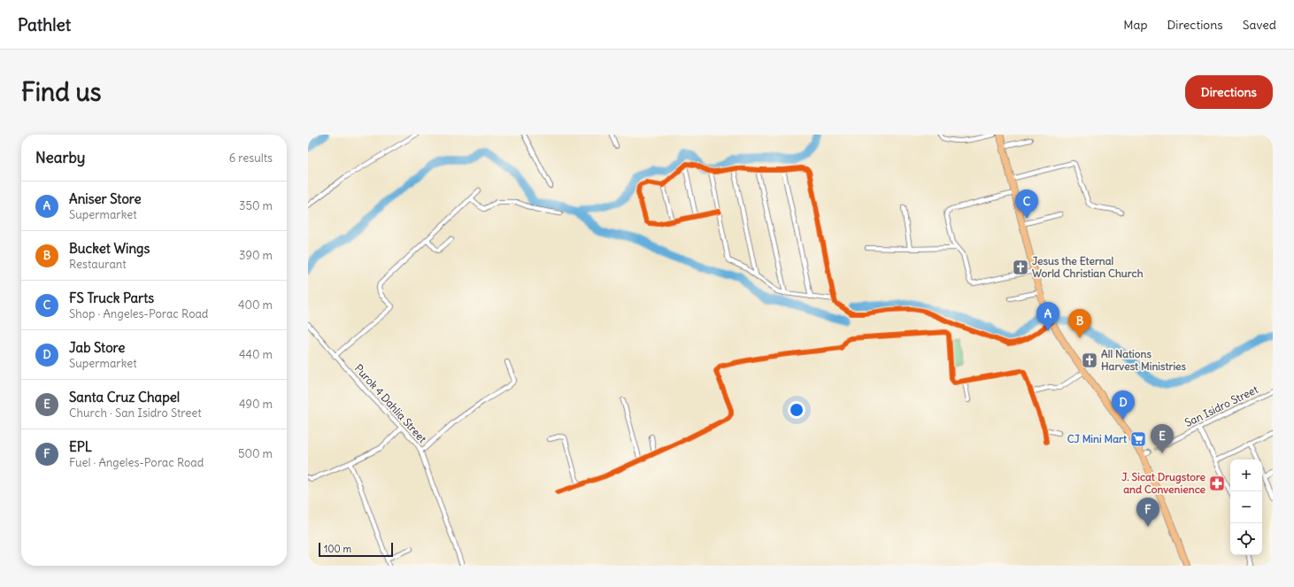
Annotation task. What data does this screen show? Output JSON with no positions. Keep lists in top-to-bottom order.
{
  "streets": {
    "street": ["Purok 4 Dahlia Street", "San Isidro Street"]
  },
  "places": {
    "church": ["Jesus the Eternal World Christian Church", "All Nations Harvest Ministries"],
    "supermarket": ["CJ Mini Mart"],
    "pharmacy": ["J. Sicat Drugstore and Convenience"]
  },
  "scale_bar": "100 m",
  "page": {
    "header": "Pathlet",
    "nav": ["Map", "Directions", "Saved"],
    "buttons": "Directions",
    "title": "Find us",
    "heading": ["Nearby", "6 results"],
    "list": [
      {
        "mark": "A",
        "name": "Aniser Store",
        "note": "Supermarket",
        "value": "350 m"
      },
      {
        "mark": "B",
        "name": "Bucket Wings",
        "note": "Restaurant",
        "value": "390 m"
      },
      {
        "mark": "C",
        "name": "FS Truck Parts",
        "note": "Shop · Angeles-Porac Road",
        "value": "400 m"
      },
      {
        "mark": "D",
        "name": "Jab Store",
        "note": "Supermarket",
        "value": "440 m"
      },
      {
        "mark": "E",
        "name": "Santa Cruz Chapel",
        "note": "Church · San Isidro Street",
        "value": "490 m"
      },
      {
        "mark": "F",
        "name": "EPL",
        "note": "Fuel · Angeles-Porac Road",
        "value": "500 m"
      }
    ],
    "pins": [
      "C",
      "A",
      "B",
      "D",
      "E",
      "F"
    ],
    "map_buttons": ["+", "−"],
    "scale": "100 m"
  }
}
